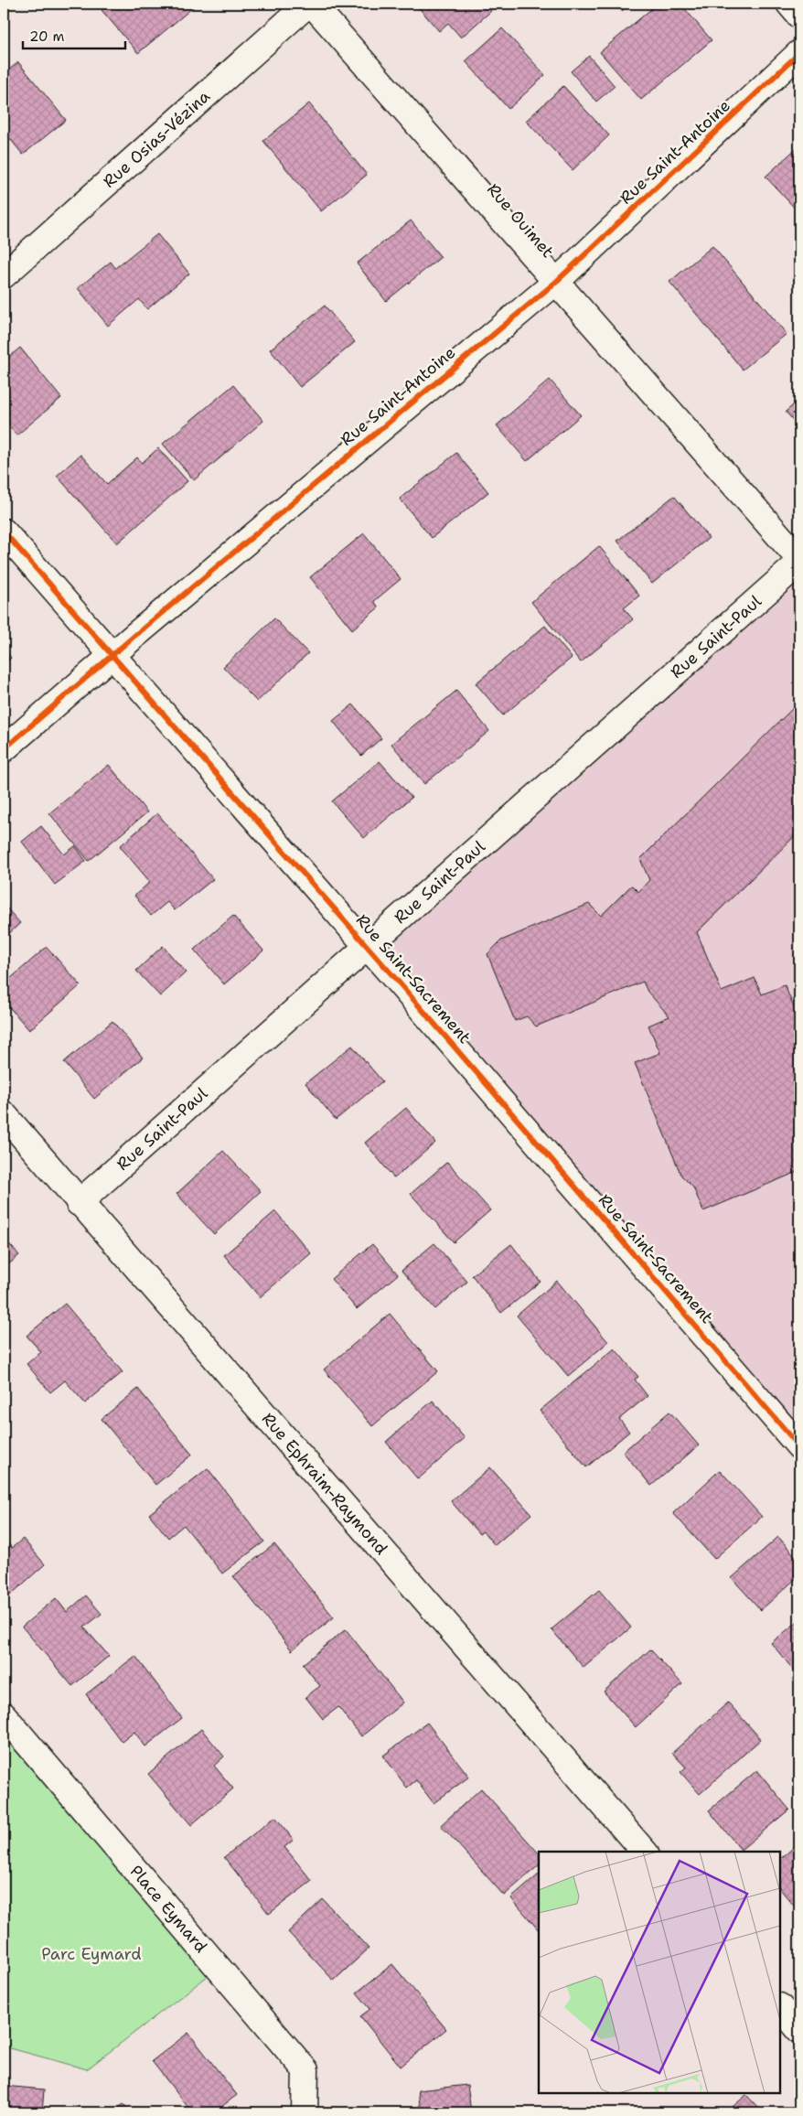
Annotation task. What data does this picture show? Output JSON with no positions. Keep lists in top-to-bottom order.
{
  "streets": {
    "street": [
      "Rue Osias-Vézina",
      "Rue Saint-Antoine",
      "Rue Ouimet",
      "Rue Saint-Paul",
      "Rue Saint-Sacrement",
      "Rue Ephraim-Raymond",
      "Place Eymard"
    ]
  },
  "crossings": [
    ["Rue Osias-Vézina", "Rue Ouimet"],
    ["Rue Saint-Antoine", "Rue Ouimet"],
    ["Rue Saint-Antoine", "Rue Saint-Sacrement"],
    ["Rue Saint-Paul", "Rue Saint-Sacrement"],
    ["Rue Saint-Paul", "Rue Ephraim-Raymond"]
  ],
  "parks": ["Parc Eymard"],
  "scale_bar": "20 m"
}
